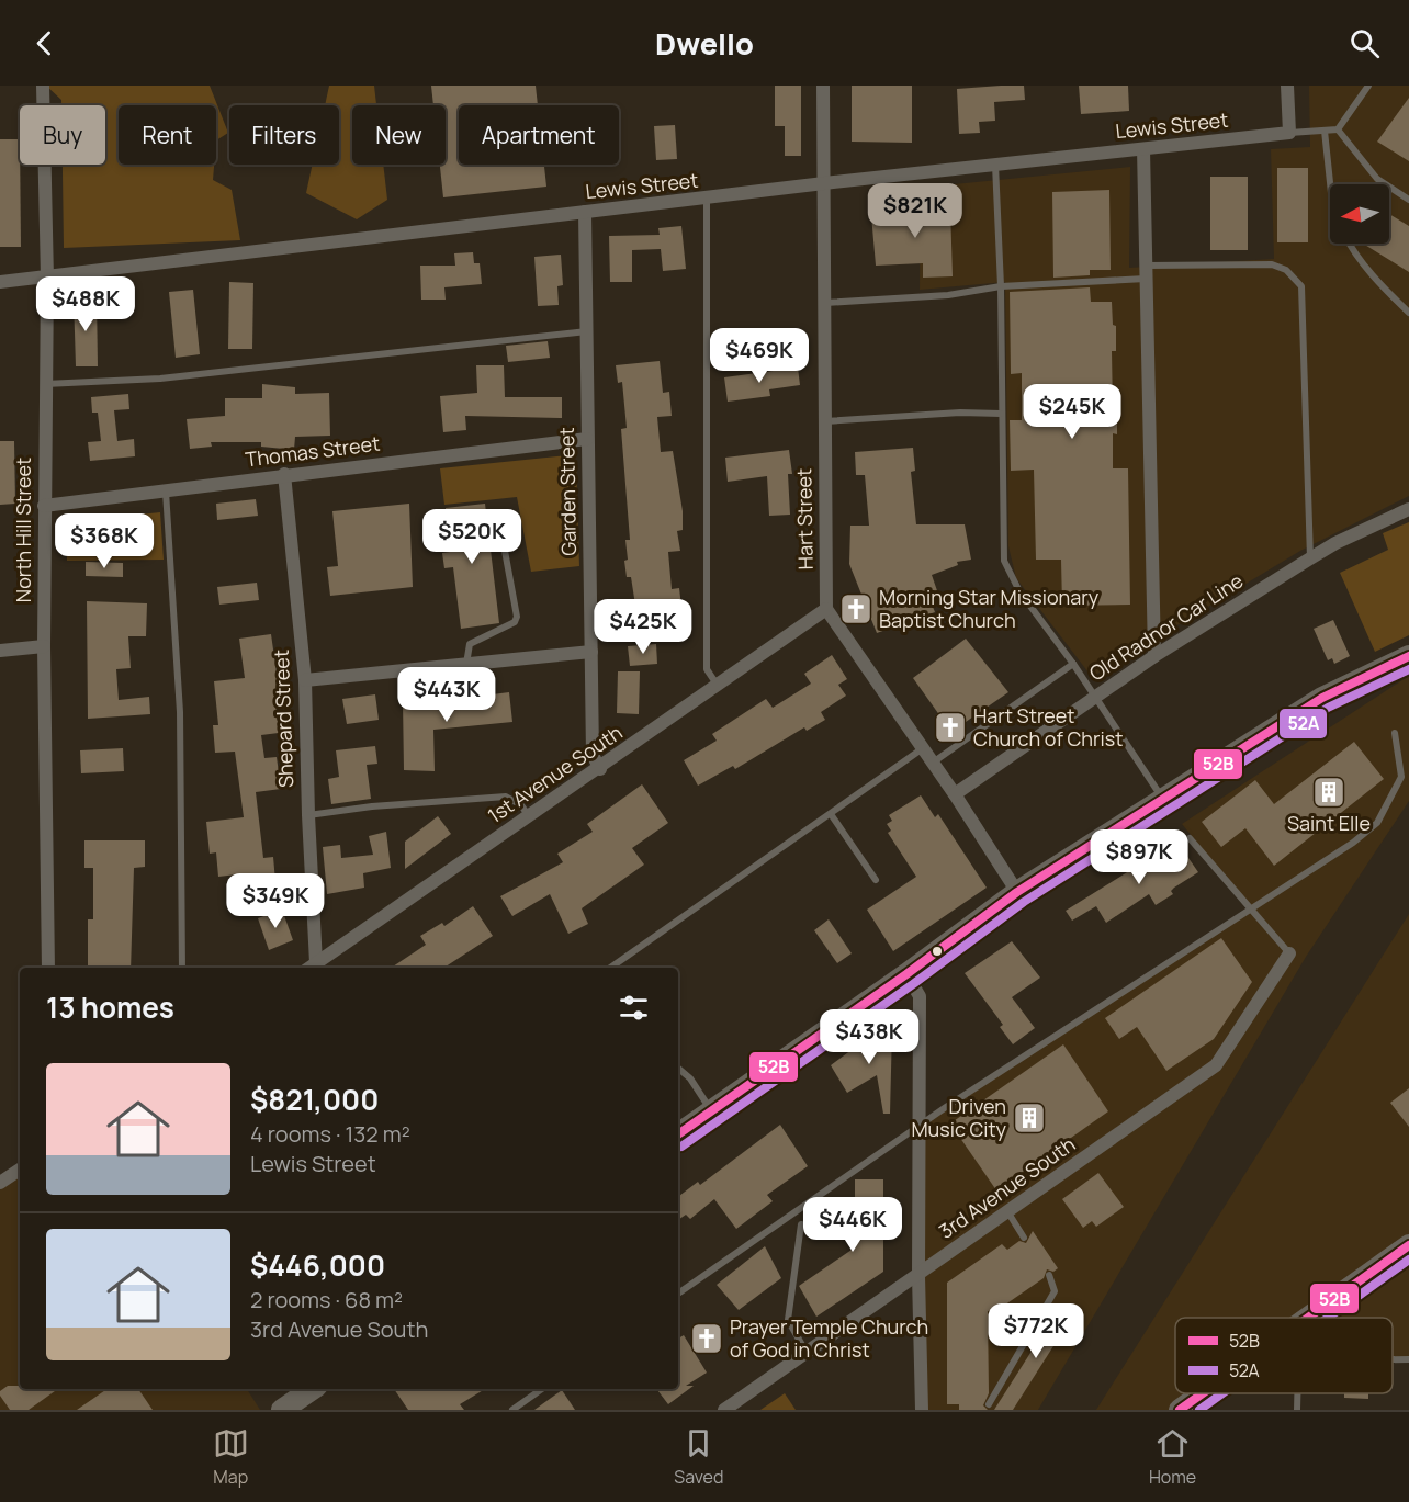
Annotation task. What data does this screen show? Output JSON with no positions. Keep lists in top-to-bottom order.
{
  "streets": {
    "street": [
      "Lewis Street",
      "Thomas Street",
      "Garden Street",
      "Hart Street",
      "North Hill Street",
      "Old Radnor Car Line",
      "Shepard Street",
      "1st Avenue South",
      "3rd Avenue South"
    ]
  },
  "crossings": [
    ["Lewis Street", "Garden Street"],
    ["Lewis Street", "Hart Street"],
    ["Lewis Street", "North Hill Street"],
    ["Thomas Street", "Garden Street"],
    ["Thomas Street", "North Hill Street"],
    ["Thomas Street", "Shepard Street"],
    ["Garden Street", "1st Avenue South"],
    ["Hart Street", "1st Avenue South"],
    ["Shepard Street", "1st Avenue South"]
  ],
  "places": {
    "church": ["Morning Star Missionary Baptist Church", "Hart Street Church of Christ", "Prayer Temple Church of God in Christ"],
    "building": ["Saint Elle", "Driven Music City"]
  },
  "lines": ["transit line 52B", "transit line 52A"],
  "legend": ["52B", "52A"],
  "north": "left",
  "page": {
    "header": "Dwello",
    "chip": [
      "Buy",
      "Rent",
      "Filters",
      "New",
      "Apartment"
    ],
    "price": [
      "$821K",
      "$488K",
      "$469K",
      "$245K",
      "$520K",
      "$368K",
      "$425K",
      "$443K",
      "$897K",
      "$349K",
      "$438K",
      "$446K",
      "$772K"
    ],
    "heading": "13 homes",
    "list": [
      {
        "name": "$821,000",
        "note": "4 rooms · 132 m² · Lewis Street"
      },
      {
        "name": "$446,000",
        "note": "2 rooms · 68 m² · 3rd Avenue South"
      }
    ],
    "tabs": ["Map", "Saved", "Home"]
  }
}
